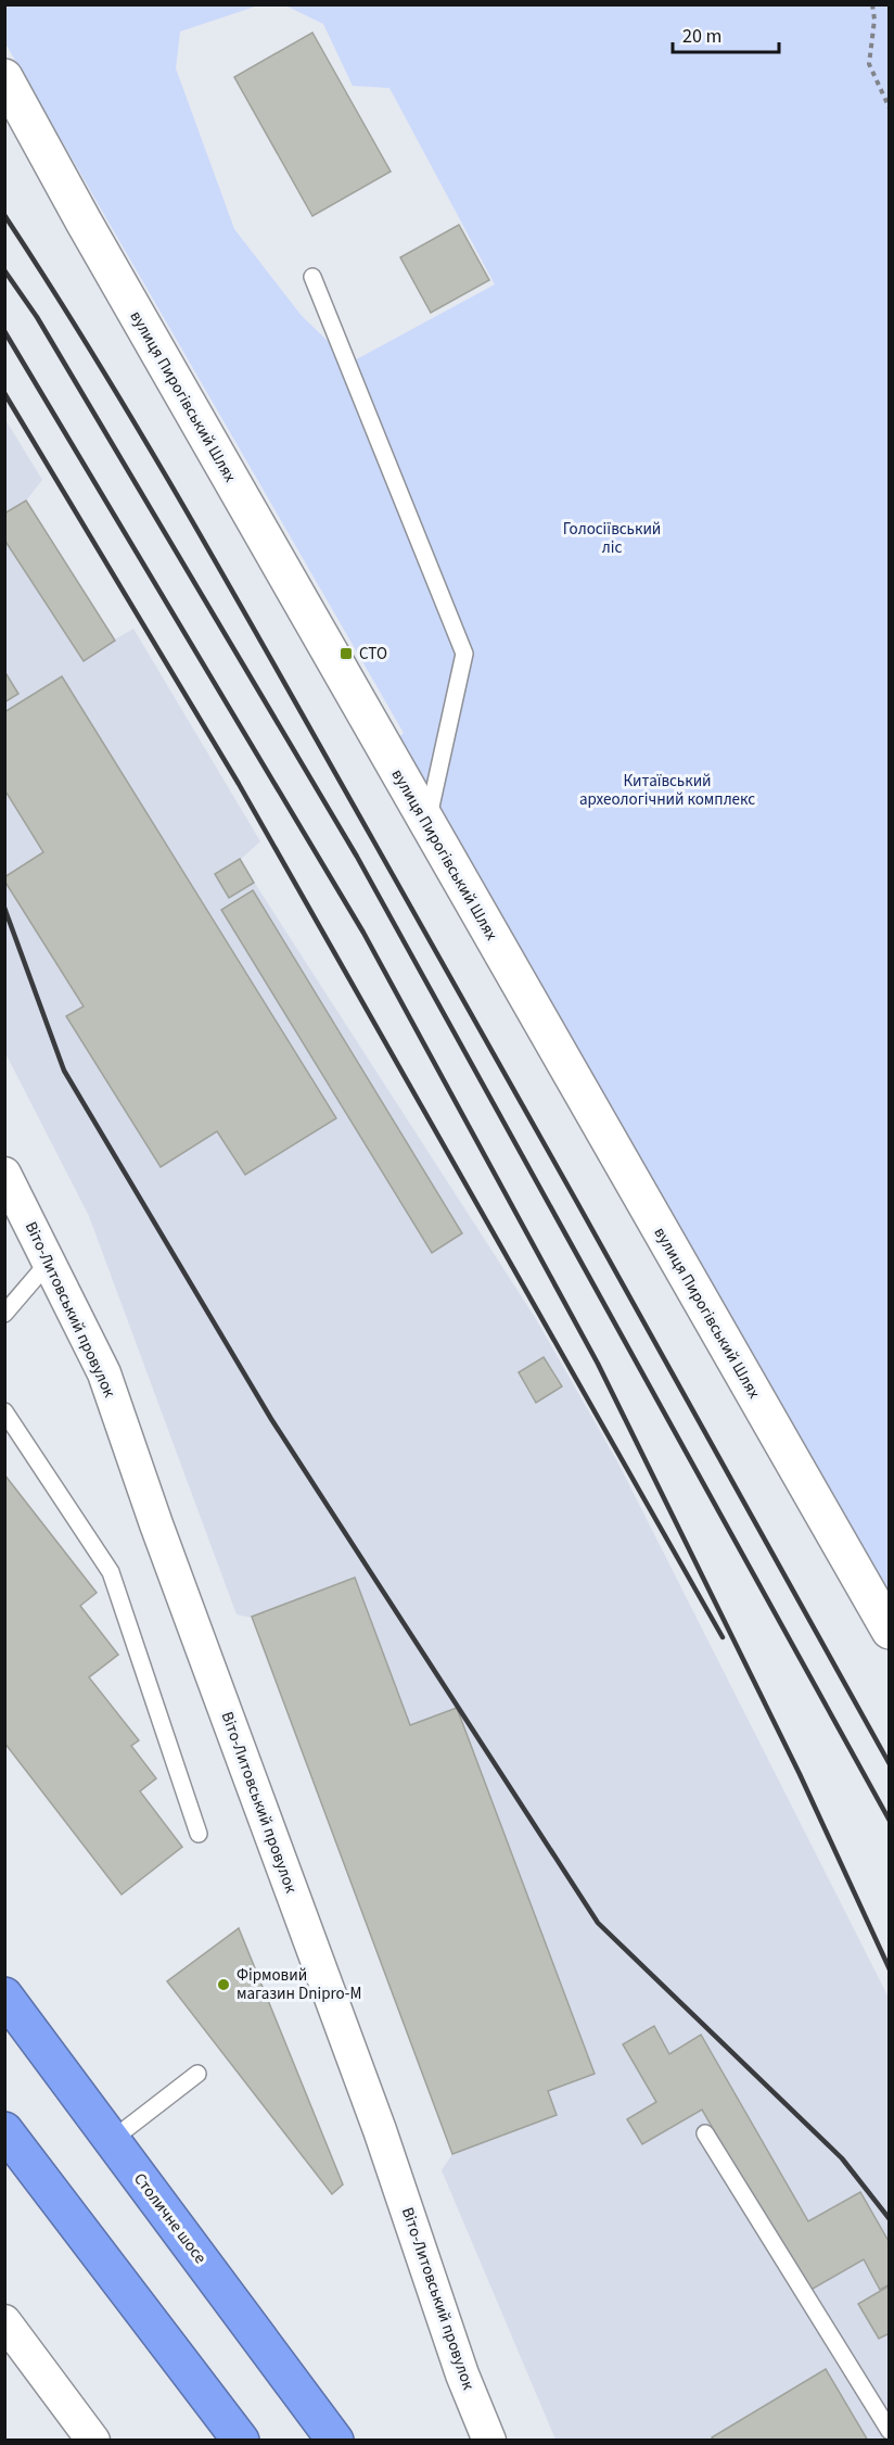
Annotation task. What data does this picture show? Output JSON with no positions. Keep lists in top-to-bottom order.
{
  "streets": {
    "highway": ["Столичне шосе"],
    "street": ["вулиця Пирогівський Шлях", "Віто-Литовський провулок"]
  },
  "parks": ["Голосіївський ліс", "Китаївський археологічний комплекс"],
  "places": {
    "transit": ["СТО"],
    "other": ["Фірмовий магазин Dnipro-M"]
  },
  "scale_bar": "20 m"
}
